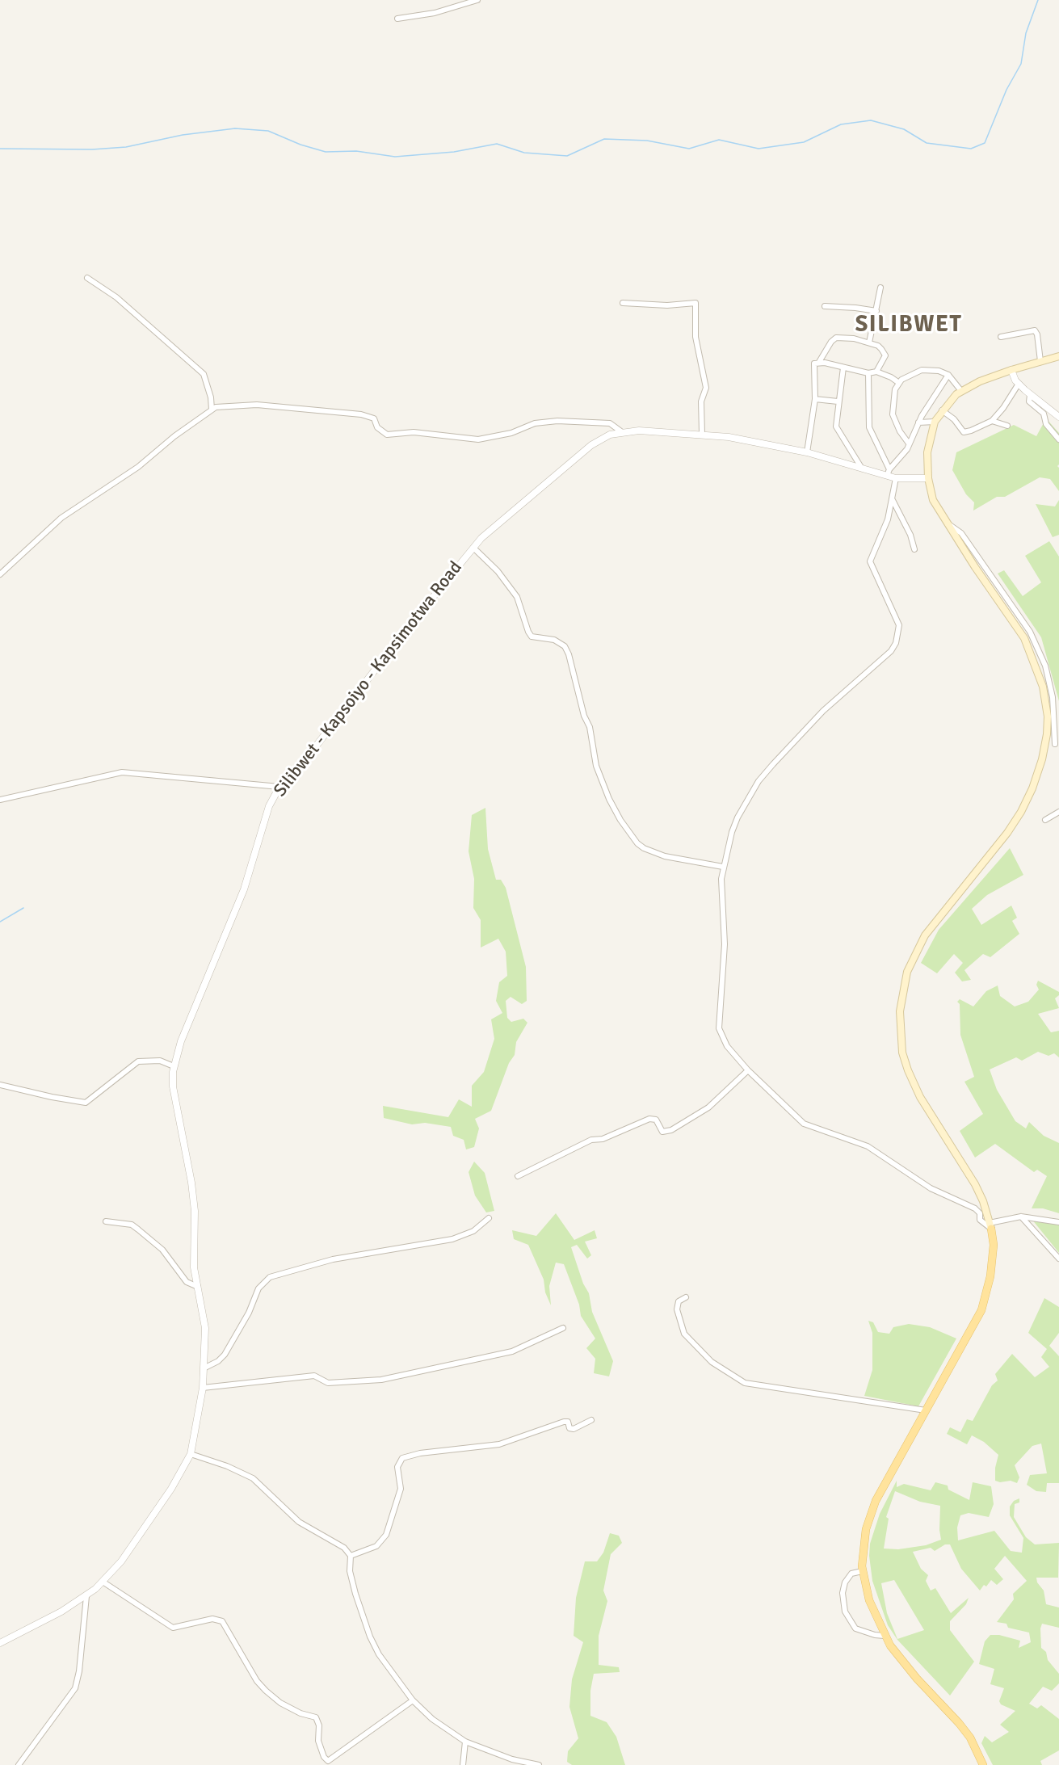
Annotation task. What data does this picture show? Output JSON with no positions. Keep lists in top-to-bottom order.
{
  "streets": {
    "street": ["Silibwet - Kapsoiyo - Kapsimotwa Road"]
  },
  "districts": ["SILIBWET"]
}
